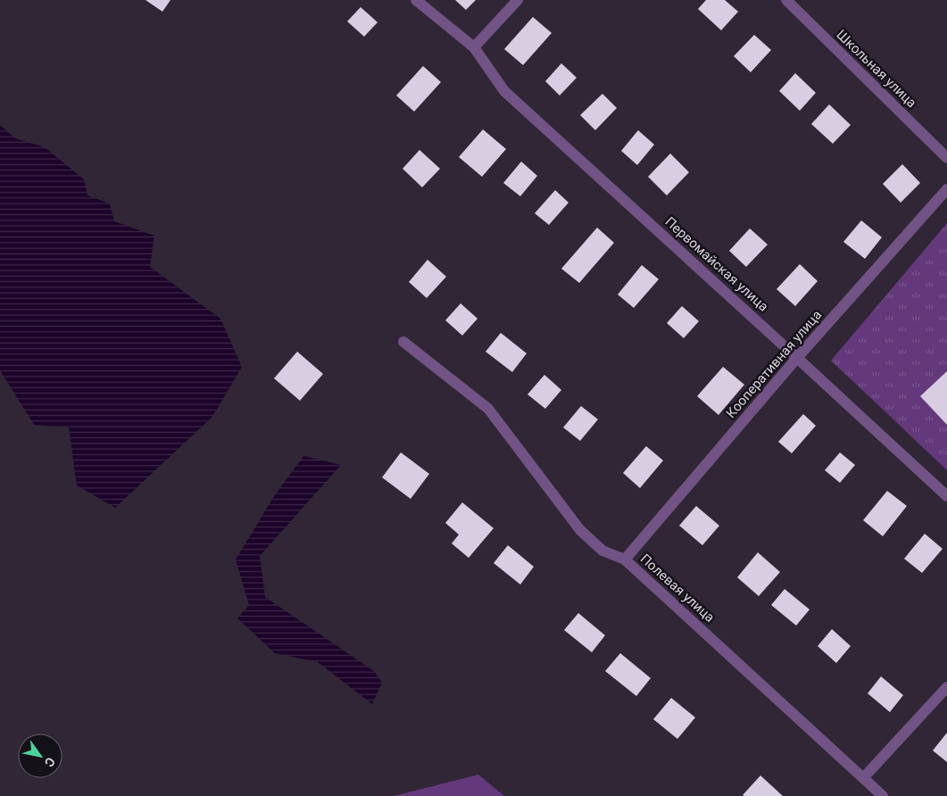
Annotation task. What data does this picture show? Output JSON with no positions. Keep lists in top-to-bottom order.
{
  "streets": {
    "street": [
      "Школьная улица",
      "Первомайская улица",
      "Кооперативная улица",
      "Полевая улица"
    ]
  },
  "crossings": [
    ["Первомайская улица", "Кооперативная улица"],
    ["Кооперативная улица", "Полевая улица"]
  ],
  "north": "bottom right"
}
